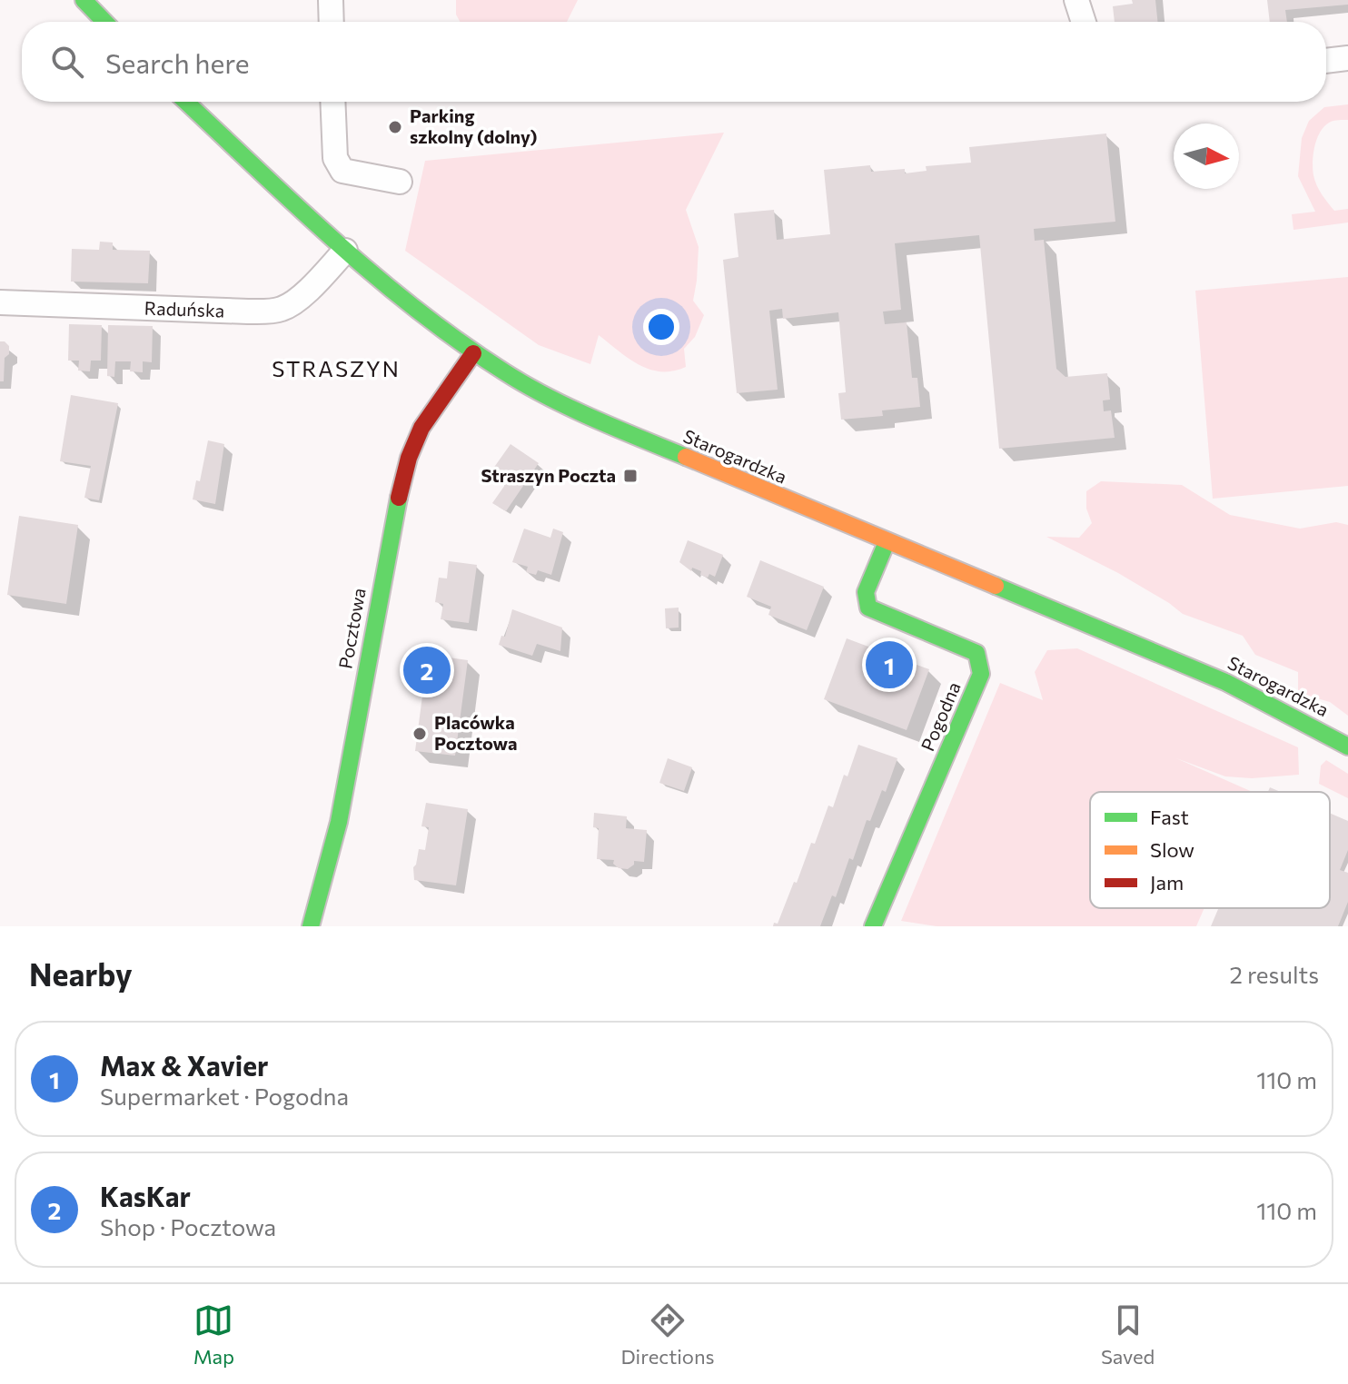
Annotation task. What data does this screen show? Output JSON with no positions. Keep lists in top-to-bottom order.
{
  "streets": {
    "main road": ["Starogardzka", "Pocztowa", "Pogodna"],
    "street": ["Raduńska"]
  },
  "crossings": [
    ["Raduńska", "Starogardzka"],
    ["Starogardzka", "Pocztowa"],
    ["Starogardzka", "Pogodna"]
  ],
  "districts": ["STRASZYN"],
  "places": {
    "other": ["Parking szkolny (dolny)", "Placówka Pocztowa"],
    "transit": ["Straszyn Poczta"]
  },
  "legend": ["Fast", "Slow", "Jam"],
  "north": "right",
  "page": {
    "search": "Search here",
    "pins": ["1", "2"],
    "heading": ["Nearby", "2 results"],
    "list": [
      {
        "mark": "1",
        "name": "Max & Xavier",
        "note": "Supermarket · Pogodna",
        "value": "110 m"
      },
      {
        "mark": "2",
        "name": "KasKar",
        "note": "Shop · Pocztowa",
        "value": "110 m"
      }
    ],
    "nav": ["Map", "Directions", "Saved"]
  }
}
